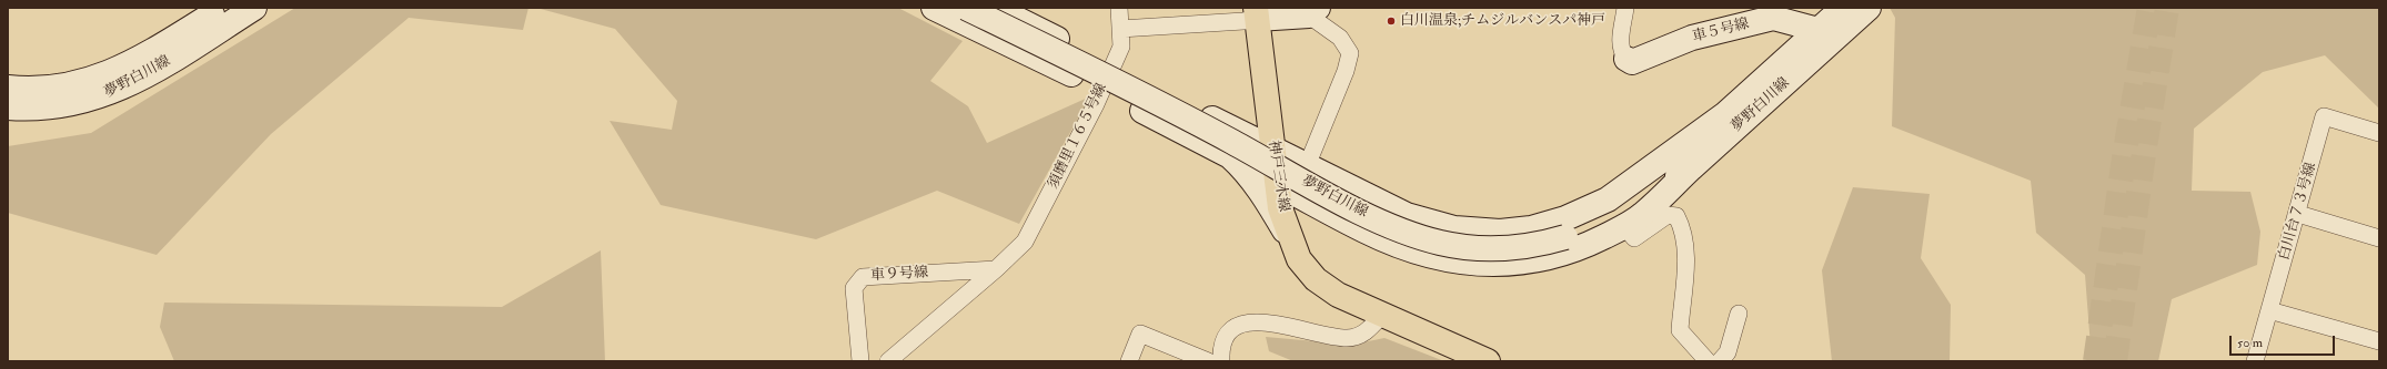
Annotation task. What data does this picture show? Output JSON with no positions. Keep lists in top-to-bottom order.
{
  "streets": {
    "main road": ["神戸三木線"],
    "street": [
      "車５号線",
      "夢野白川線",
      "須磨里１６５号線",
      "白川台７３号線",
      "車９号線"
    ]
  },
  "crossings": [
    ["車５号線", "夢野白川線"],
    ["須磨里１６５号線", "車９号線"]
  ],
  "places": ["白川温泉;チムジルバンスパ神戸"],
  "scale_bar": "50 m"
}
